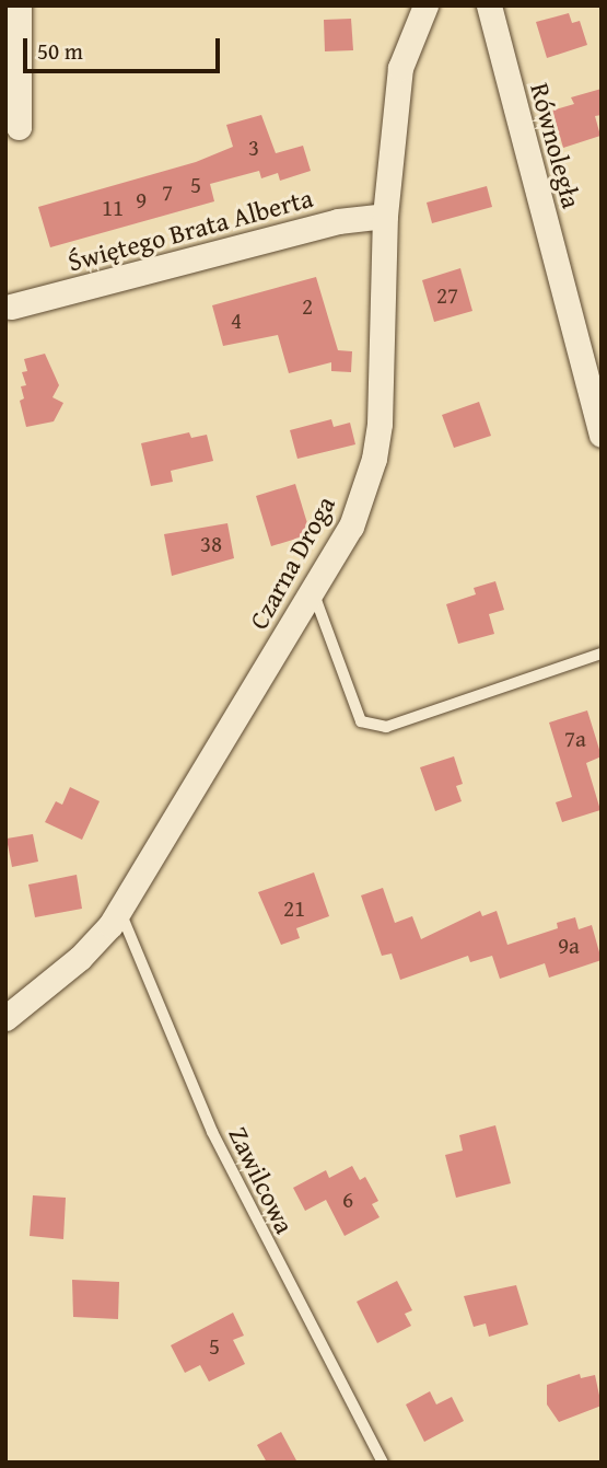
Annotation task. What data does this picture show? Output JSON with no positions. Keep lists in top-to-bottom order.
{
  "streets": {
    "street": ["Równoległa", "Świętego Brata Alberta", "Czarna Droga"],
    "lane": ["Zawilcowa"]
  },
  "crossings": [
    ["Świętego Brata Alberta", "Czarna Droga"],
    ["Czarna Droga", "Zawilcowa"]
  ],
  "house_numbers": [
    "3",
    "5",
    "7",
    "9",
    "11",
    "27",
    "2",
    "4",
    "38",
    "7a",
    "21",
    "9a",
    "6",
    "5"
  ],
  "scale_bar": "50 m"
}
